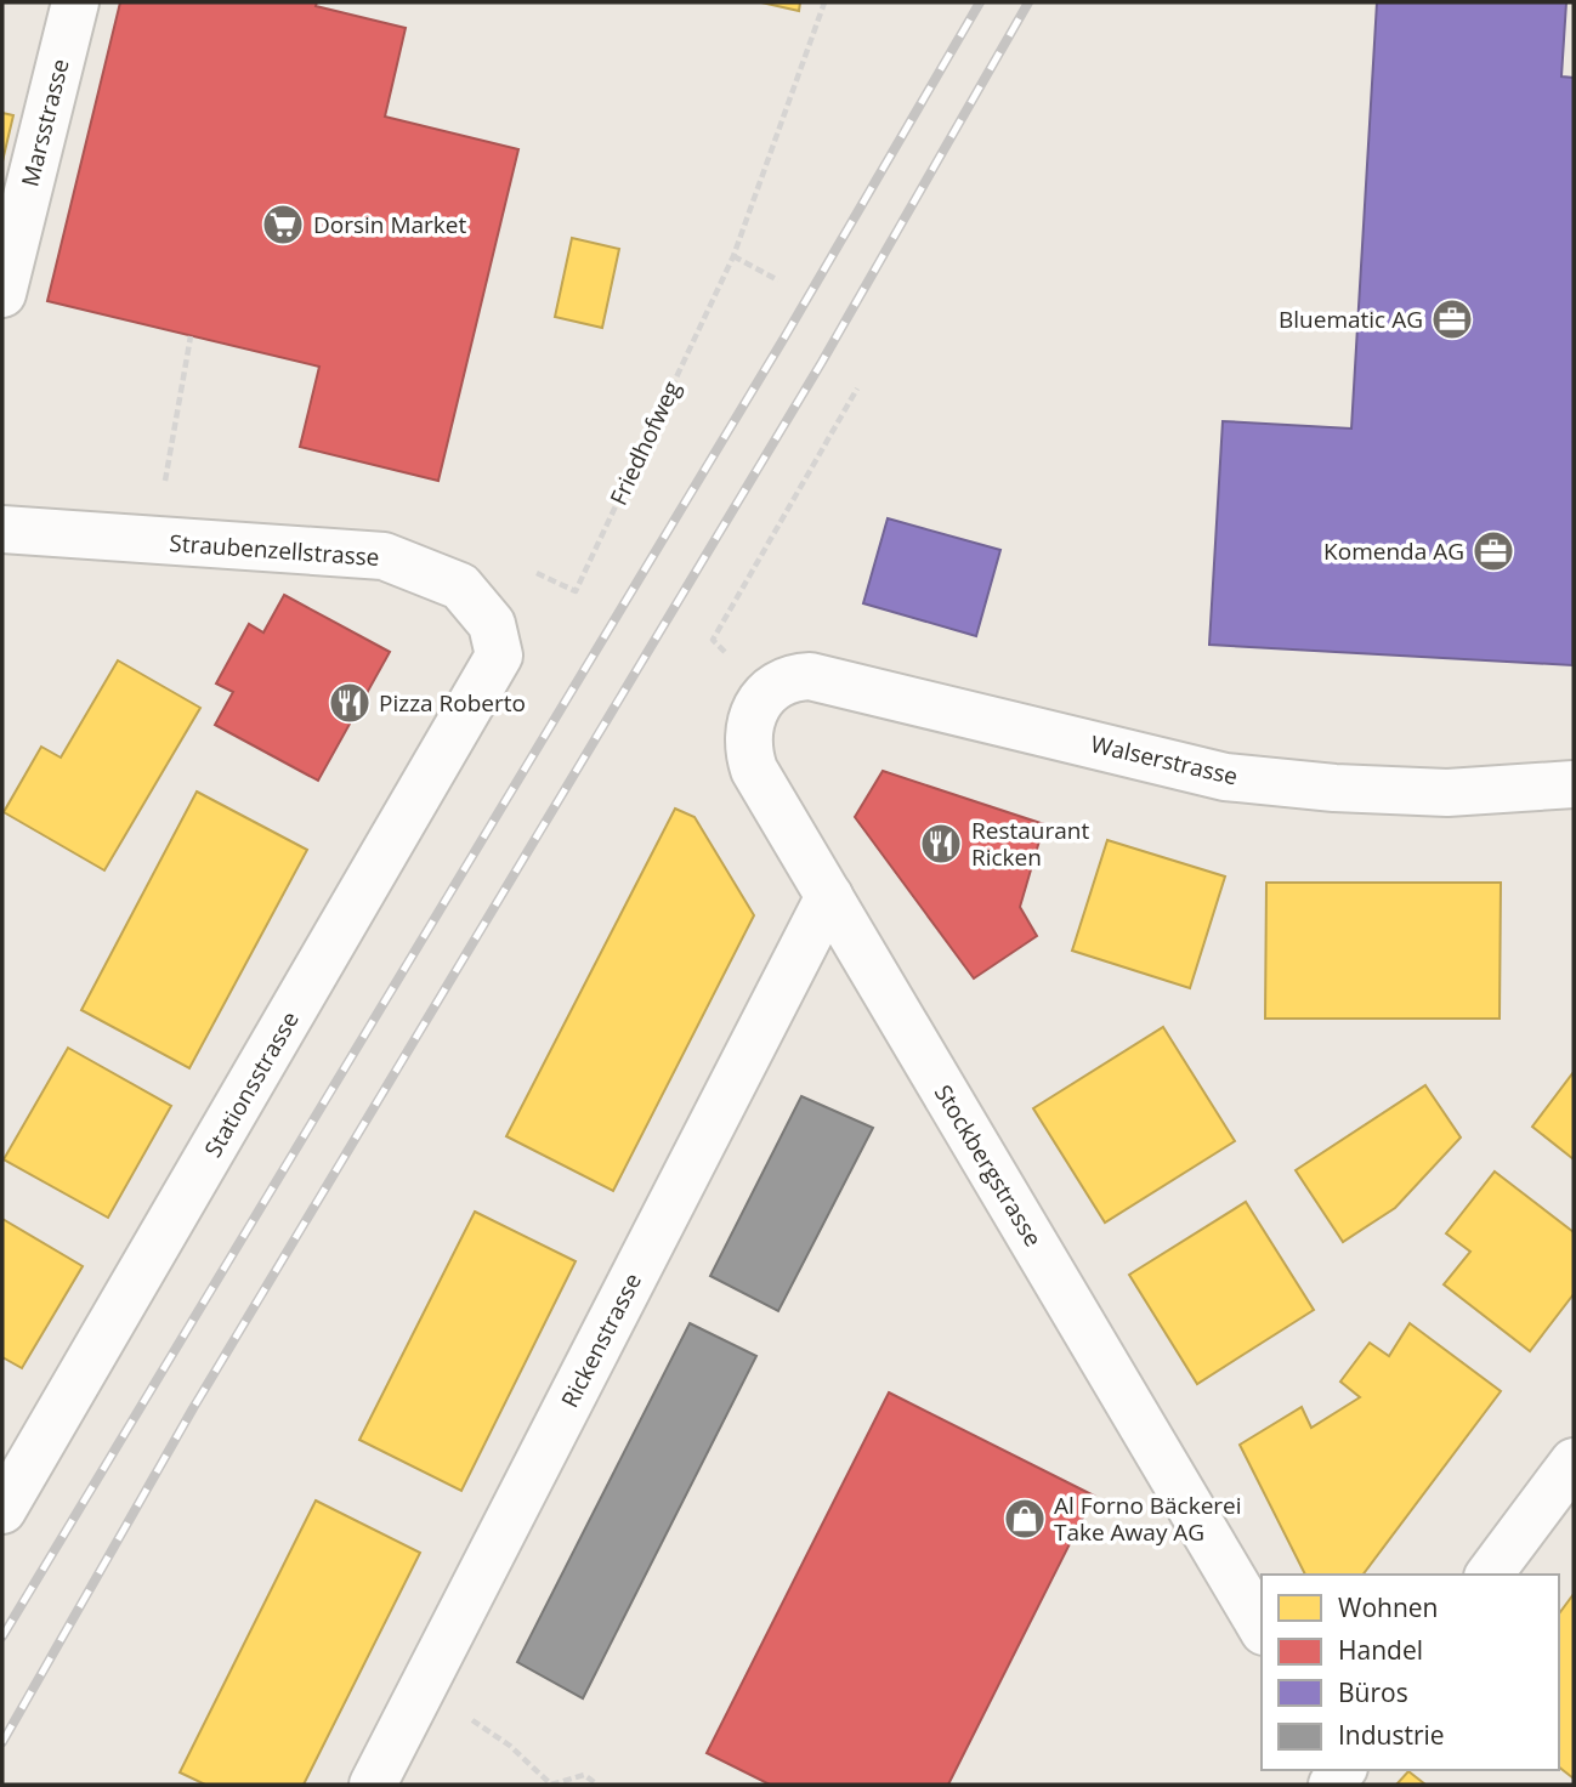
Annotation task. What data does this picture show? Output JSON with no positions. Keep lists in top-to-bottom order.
{
  "streets": {
    "street": [
      "Marsstrasse",
      "Straubenzellstrasse",
      "Walserstrasse",
      "Stationsstrasse",
      "Stockbergstrasse",
      "Rickenstrasse"
    ],
    "path": ["Friedhofweg"]
  },
  "crossings": [
    ["Straubenzellstrasse", "Stationsstrasse"],
    ["Walserstrasse", "Stockbergstrasse"],
    ["Stockbergstrasse", "Rickenstrasse"]
  ],
  "places": {
    "supermarket": ["Dorsin Market"],
    "office": ["Bluematic AG", "Komenda AG"],
    "restaurant": ["Pizza Roberto", "Restaurant Ricken"],
    "shop": ["Al Forno Bäckerei Take Away AG"]
  },
  "legend": [
    "Wohnen",
    "Handel",
    "Büros",
    "Industrie"
  ]
}
